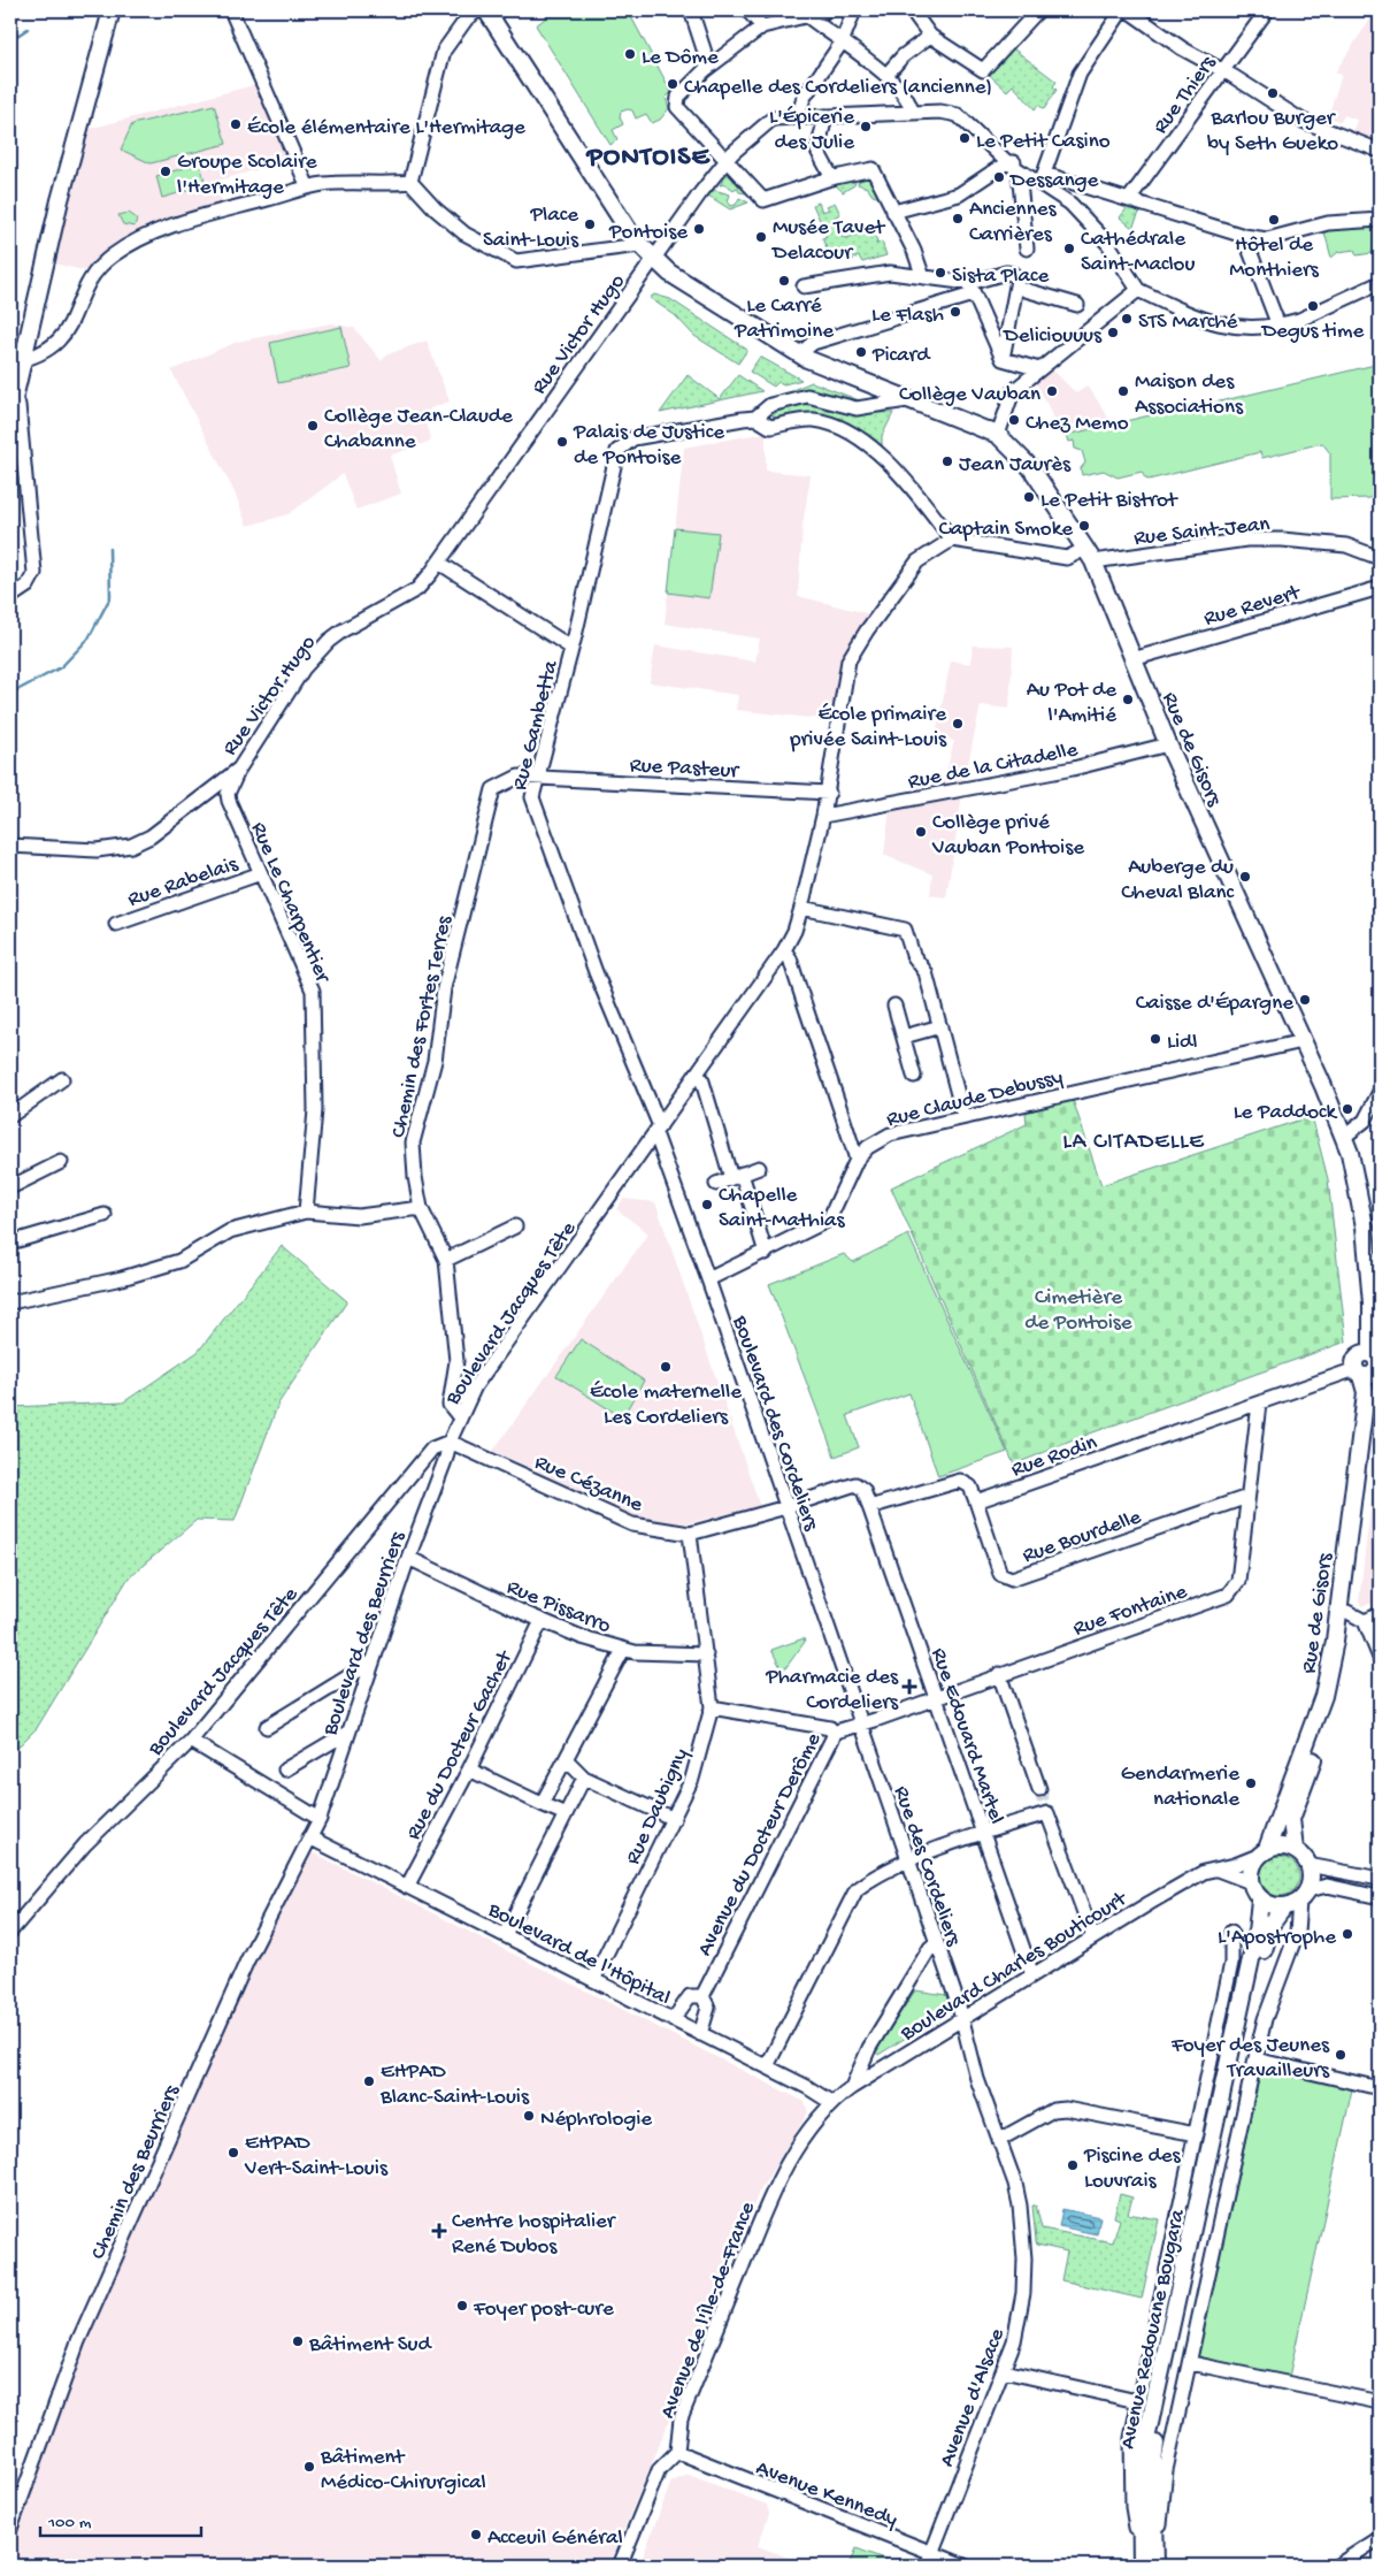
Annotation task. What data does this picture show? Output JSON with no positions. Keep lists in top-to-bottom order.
{
  "streets": {
    "main road": ["Rue de Gisors", "Avenue Redouane Bougara"],
    "street": [
      "Rue Thiers",
      "Rue Victor Hugo",
      "Rue Saint-Jean",
      "Rue Revert",
      "Rue Gambetta",
      "Rue de la Citadelle",
      "Rue Pasteur",
      "Rue Rabelais",
      "Rue Le Charpentier",
      "Chemin des Fortes Terres",
      "Rue Claude Debussy",
      "Boulevard Jacques Tête",
      "Boulevard des Cordeliers",
      "Rue Rodin",
      "Rue Cézanne",
      "Rue Bourdelle",
      "Rue Pissarro",
      "Rue Fontaine",
      "Boulevard des Beurriers",
      "Rue Edouard Martel",
      "Rue du Docteur Gachet",
      "Rue Daubigny",
      "Avenue du Docteur Derôme",
      "Rue des Cordeliers",
      "Boulevard de l'Hôpital",
      "Boulevard Charles Bouticourt",
      "Chemin des Beurriers",
      "Avenue de l'Île-de-France",
      "Avenue d'Alsace",
      "Avenue Kennedy"
    ]
  },
  "crossings": [
    ["Rue Victor Hugo", "Rue Le Charpentier"],
    ["Rue Saint-Jean", "Rue de Gisors"],
    ["Rue Saint-Jean", "Boulevard Jacques Tête"],
    ["Rue Revert", "Rue de Gisors"],
    ["Rue Gambetta", "Rue Pasteur"],
    ["Rue Gambetta", "Chemin des Fortes Terres"],
    ["Rue Gambetta", "Boulevard Jacques Tête"],
    ["Rue Gambetta", "Boulevard des Cordeliers"],
    ["Rue de Gisors", "Rue de la Citadelle"],
    ["Rue de Gisors", "Rue Claude Debussy"],
    ["Rue de Gisors", "Rue Rodin"],
    ["Rue de Gisors", "Boulevard Charles Bouticourt"],
    ["Rue de Gisors", "Avenue Redouane Bougara"],
    ["Rue de la Citadelle", "Boulevard Jacques Tête"],
    ["Rue Pasteur", "Chemin des Fortes Terres"],
    ["Rue Pasteur", "Boulevard Jacques Tête"],
    ["Rue Rabelais", "Rue Le Charpentier"],
    ["Chemin des Fortes Terres", "Boulevard Jacques Tête"],
    ["Rue Claude Debussy", "Boulevard des Cordeliers"],
    ["Boulevard Jacques Tête", "Boulevard des Cordeliers"],
    ["Boulevard Jacques Tête", "Rue Cézanne"],
    ["Boulevard Jacques Tête", "Boulevard des Beurriers"],
    ["Boulevard des Cordeliers", "Rue Cézanne"],
    ["Boulevard des Cordeliers", "Rue Fontaine"],
    ["Boulevard des Cordeliers", "Avenue du Docteur Derôme"],
    ["Boulevard des Cordeliers", "Rue des Cordeliers"],
    ["Rue Rodin", "Rue Bourdelle"],
    ["Rue Rodin", "Rue Fontaine"],
    ["Rue Cézanne", "Boulevard des Beurriers"],
    ["Rue Cézanne", "Rue Daubigny"],
    ["Rue Bourdelle", "Rue Fontaine"],
    ["Rue Pissarro", "Boulevard des Beurriers"],
    ["Rue Pissarro", "Rue du Docteur Gachet"],
    ["Rue Pissarro", "Rue Daubigny"],
    ["Rue Fontaine", "Rue Edouard Martel"],
    ["Rue Fontaine", "Avenue du Docteur Derôme"],
    ["Rue Fontaine", "Rue des Cordeliers"],
    ["Boulevard des Beurriers", "Boulevard de l'Hôpital"],
    ["Boulevard des Beurriers", "Chemin des Beurriers"],
    ["Rue Edouard Martel", "Boulevard Charles Bouticourt"],
    ["Rue du Docteur Gachet", "Boulevard de l'Hôpital"],
    ["Rue Daubigny", "Boulevard de l'Hôpital"],
    ["Avenue du Docteur Derôme", "Rue des Cordeliers"],
    ["Rue des Cordeliers", "Boulevard Charles Bouticourt"],
    ["Rue des Cordeliers", "Avenue d'Alsace"],
    ["Boulevard de l'Hôpital", "Boulevard Charles Bouticourt"],
    ["Boulevard de l'Hôpital", "Chemin des Beurriers"],
    ["Boulevard de l'Hôpital", "Avenue de l'Île-de-France"],
    ["Boulevard Charles Bouticourt", "Avenue de l'Île-de-France"],
    ["Boulevard Charles Bouticourt", "Avenue Redouane Bougara"],
    ["Boulevard Charles Bouticourt", "Avenue d'Alsace"],
    ["Avenue de l'Île-de-France", "Avenue Kennedy"],
    ["Avenue d'Alsace", "Avenue Kennedy"]
  ],
  "districts": ["PONTOISE", "LA CITADELLE"],
  "parks": ["Cimetière de Pontoise"],
  "places": {
    "other": [
      "Le Dôme",
      "Chapelle des Cordeliers (ancienne)",
      "Barlou Burger by Seth Gueko",
      "École élémentaire L'Hermitage",
      "L'Épicerie des Julie",
      "Le Petit Casino",
      "Groupe Scolaire l'Hermitage",
      "Dessange",
      "Anciennes Carrières",
      "Hôtel de Monthiers",
      "Place Saint-Louis",
      "Pontoise",
      "Musée Tavet Delacour",
      "Cathédrale Saint-Maclou",
      "Sista Place",
      "Le Carré Patrimoine",
      "Degus time",
      "Le Flash",
      "STS Marché",
      "Deliciouuus",
      "Picard",
      "Collège Vauban",
      "Maison des Associations",
      "Chez Memo",
      "Collège Jean-Claude Chabanne",
      "Palais de Justice de Pontoise",
      "Jean Jaurès",
      "Le Petit Bistrot",
      "Captain Smoke",
      "Au Pot de l'Amitié",
      "École primaire privée Saint-Louis",
      "Collège privé Vauban Pontoise",
      "Auberge du Cheval Blanc",
      "Caisse d'Épargne",
      "Lidl",
      "Le Paddock",
      "Chapelle Saint-Mathias",
      "École maternelle Les Cordeliers",
      "Gendarmerie nationale",
      "L'Apostrophe",
      "Foyer des Jeunes Travailleurs",
      "EHPAD Blanc-Saint-Louis",
      "Néphrologie",
      "EHPAD Vert-Saint-Louis",
      "Piscine des Louvrais",
      "Foyer post-cure",
      "Bâtiment Sud",
      "Bâtiment Médico-Chirurgical",
      "Acceuil Général"
    ],
    "health": ["Pharmacie des Cordeliers", "Centre hospitalier René Dubos"]
  },
  "scale_bar": "100 m"
}
